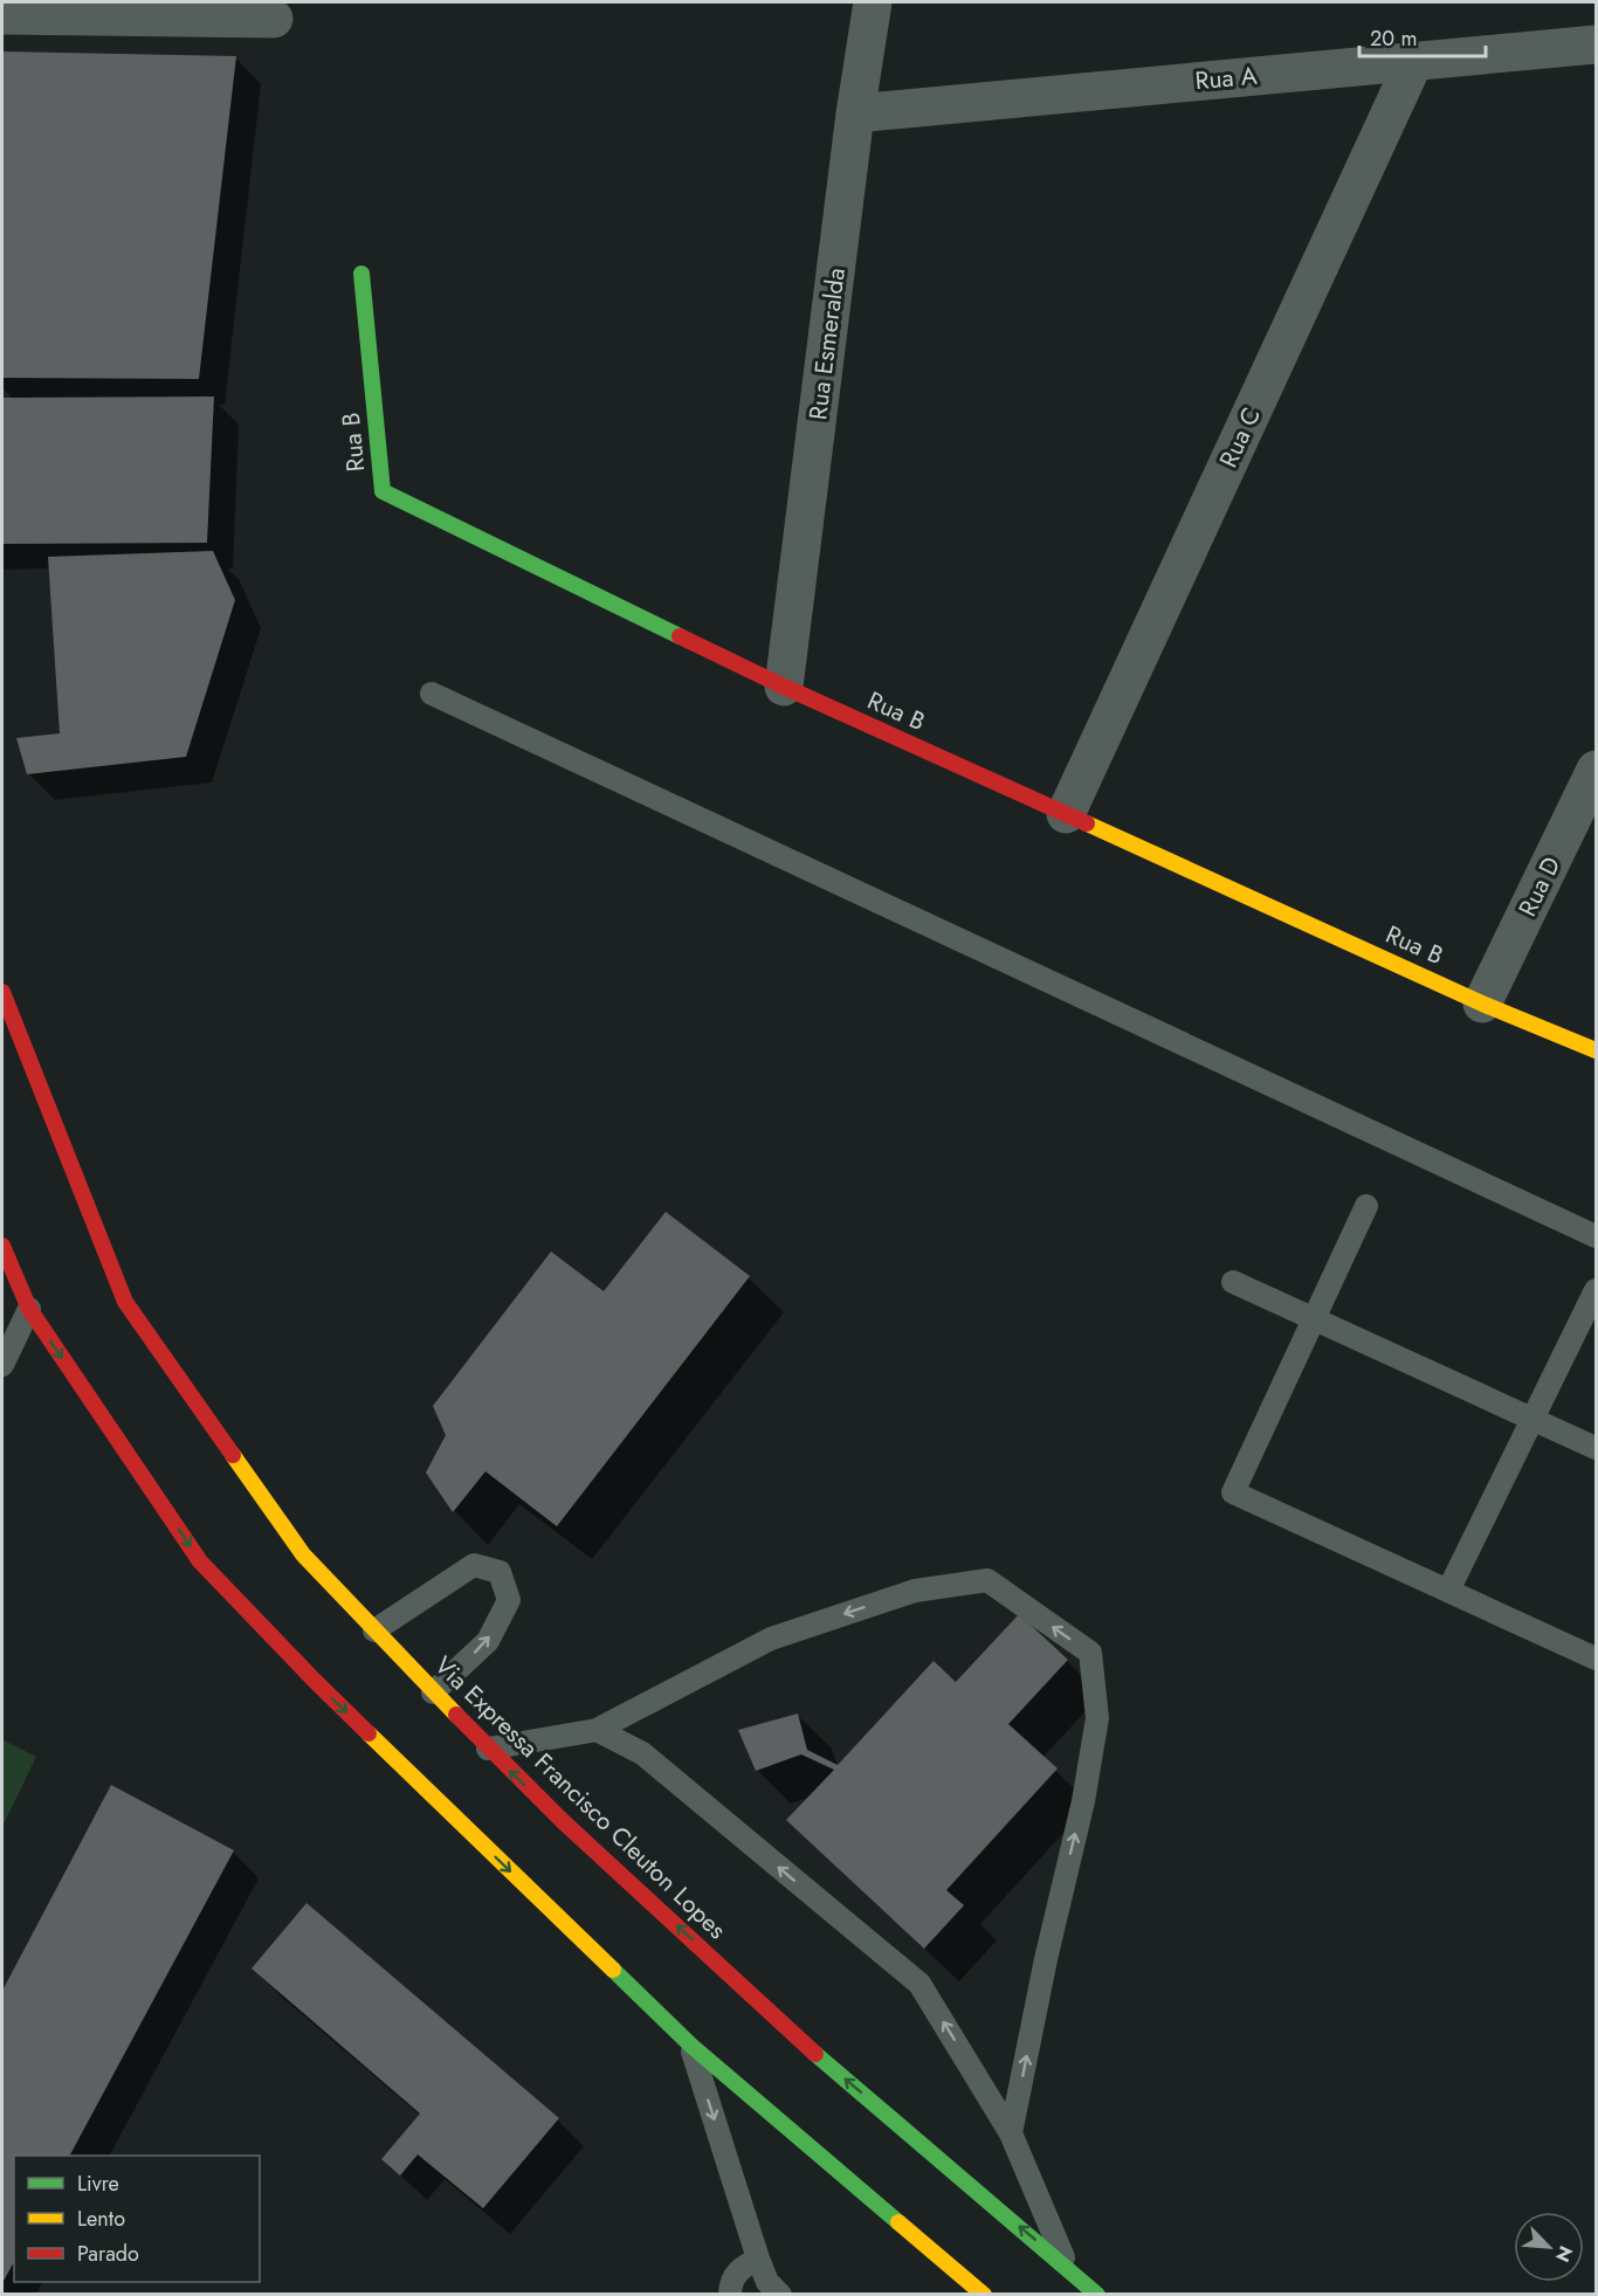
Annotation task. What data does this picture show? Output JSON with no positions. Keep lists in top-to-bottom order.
{
  "streets": {
    "main road": ["Rua B", "Via Expressa Francisco Cleuton Lopes"],
    "street": [
      "Rua A",
      "Rua Esmeralda",
      "Rua C",
      "Rua D"
    ]
  },
  "crossings": [
    ["Rua A", "Rua Esmeralda"],
    ["Rua A", "Rua C"],
    ["Rua Esmeralda", "Rua B"],
    ["Rua C", "Rua B"],
    ["Rua B", "Rua D"]
  ],
  "legend": ["Livre", "Lento", "Parado"],
  "scale_bar": "20 m",
  "north": "bottom right"
}
